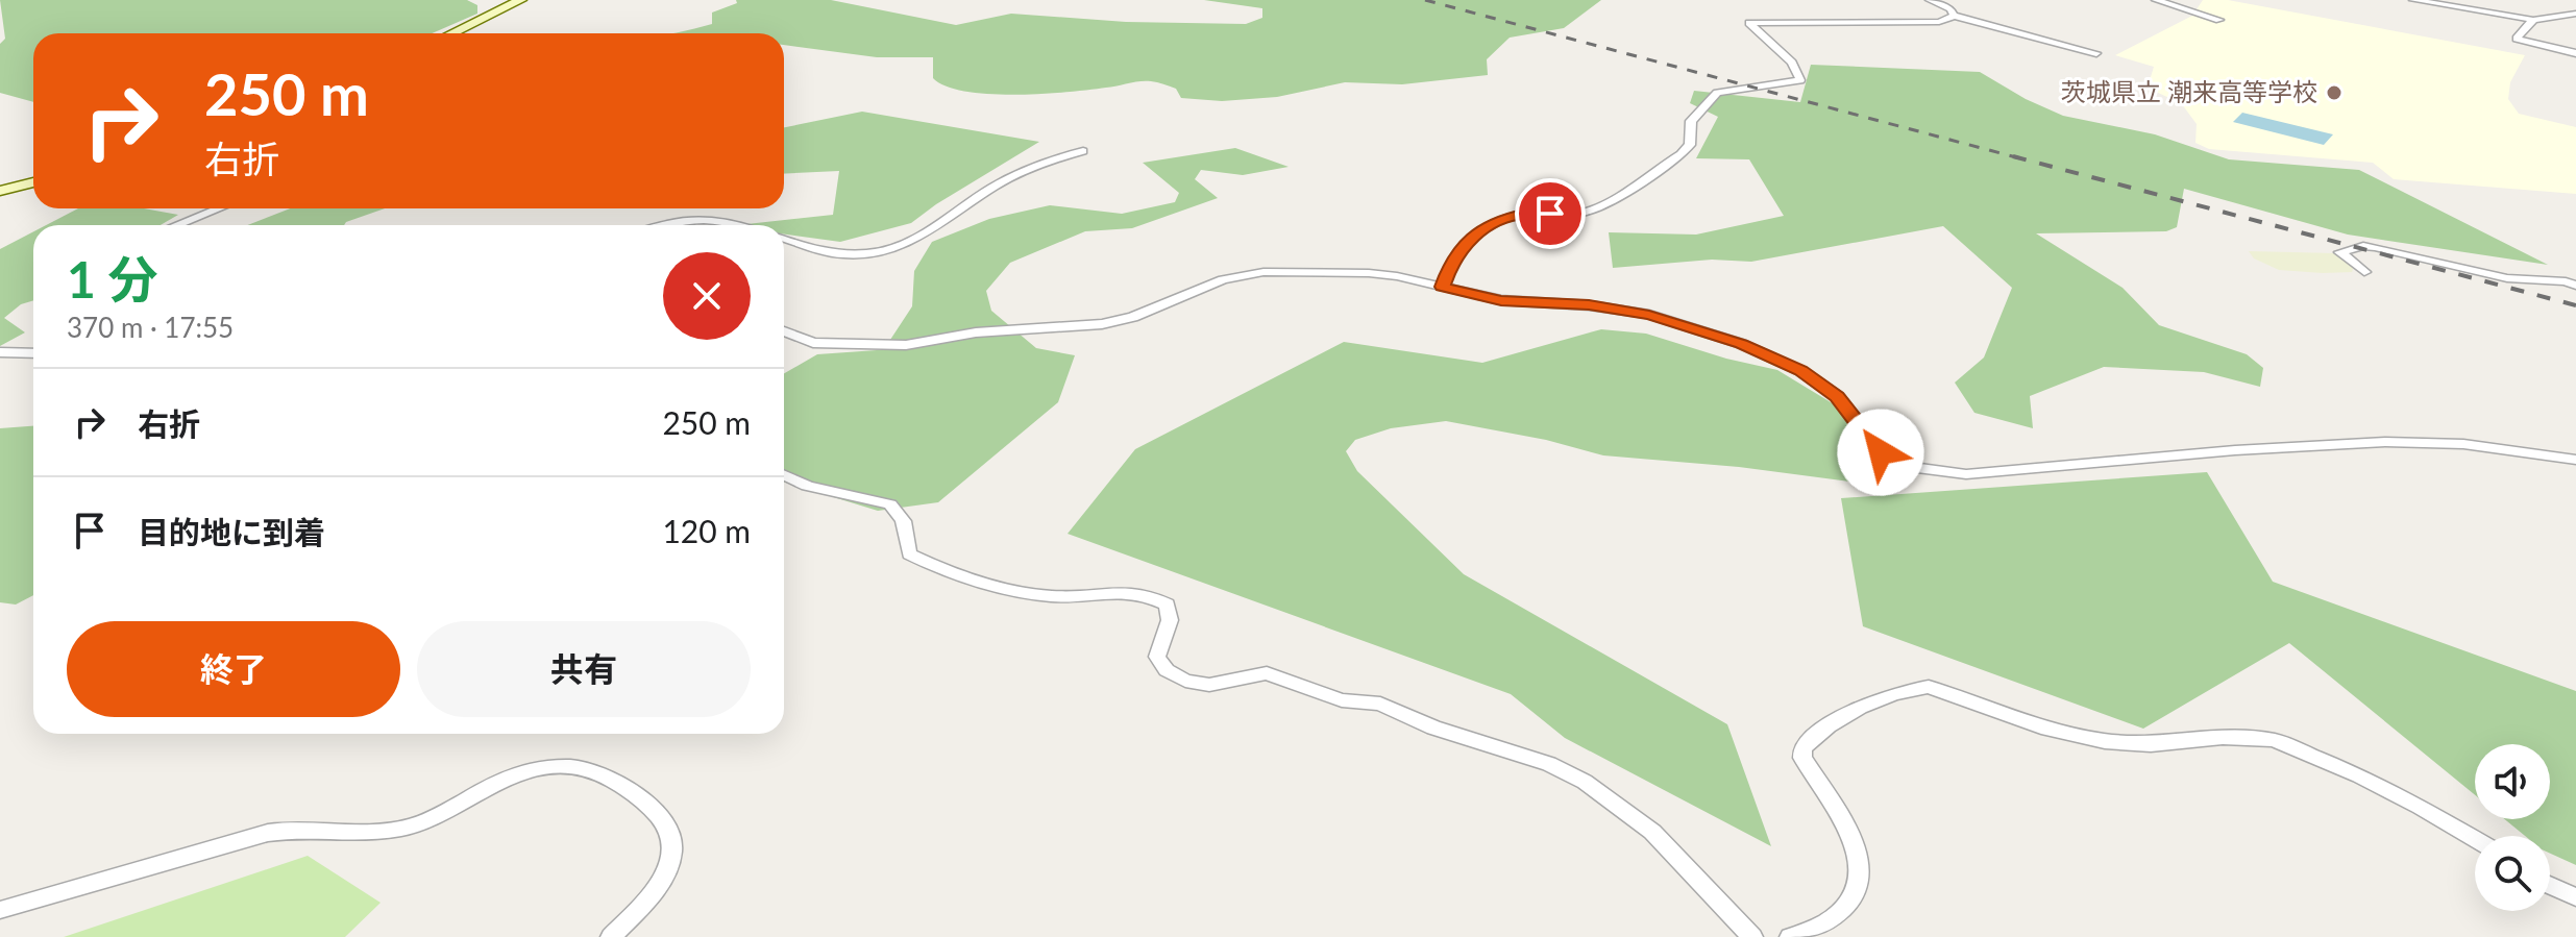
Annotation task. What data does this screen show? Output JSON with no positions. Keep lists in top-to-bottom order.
{
  "places": ["茨城県立 潮来高等学校"],
  "page": {
    "turn": ["250 m", "右折"],
    "heading": ["1 分", "370 m · 17:55"],
    "list": [
      {
        "name": "右折",
        "value": "250 m"
      },
      {
        "name": "目的地に到着",
        "value": "120 m"
      }
    ],
    "buttons": ["終了", "共有"]
  }
}
